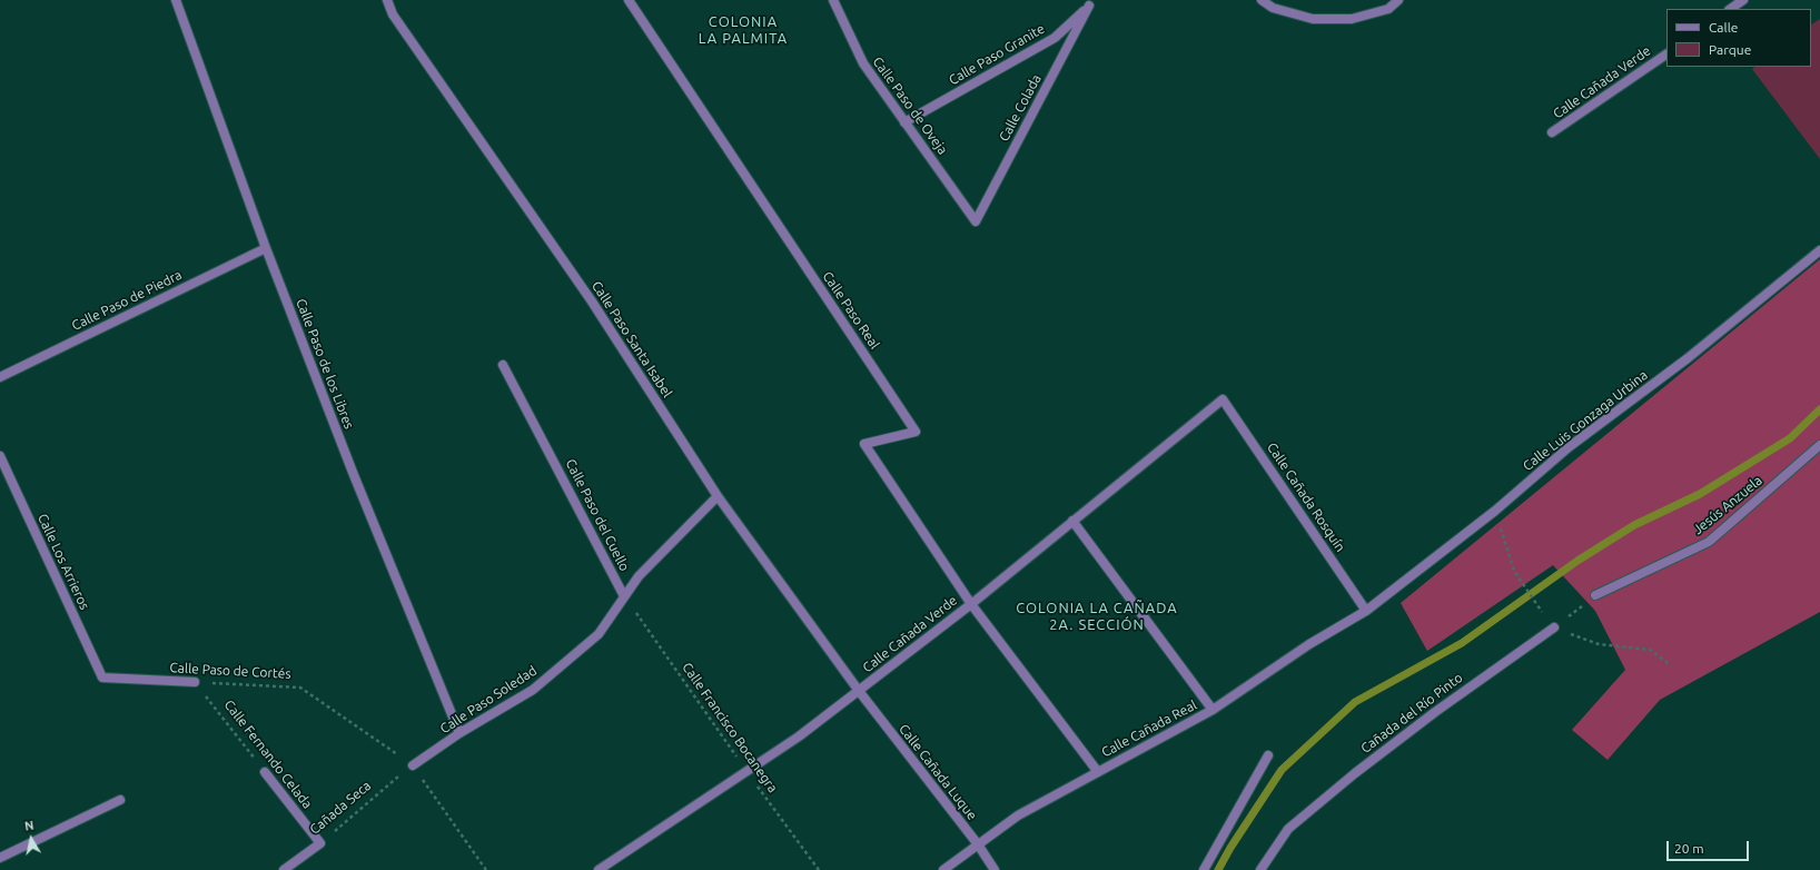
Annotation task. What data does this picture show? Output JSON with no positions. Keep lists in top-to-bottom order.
{
  "streets": {
    "street": [
      "Calle Paso Granite",
      "Calle Cañada Verde",
      "Calle Paso de Oveja",
      "Calle Colada",
      "Calle Paso de Piedra",
      "Calle Paso Real",
      "Calle Paso Santa Isabel",
      "Calle Paso de los Libres",
      "Calle Luis Gonzaga Urbina",
      "Calle Cañada Rosquín",
      "Jesús Anzuela",
      "Calle Paso del Cuello",
      "Calle Los Arrieros",
      "Calle Paso de Cortés",
      "Calle Paso Soledad",
      "Cañada del Río Pinto",
      "Calle Cañada Real",
      "Calle Fernando Celada",
      "Calle Cañada Luque",
      "Cañada Seca"
    ],
    "path": ["Calle Francisco Bocanegra"]
  },
  "crossings": [
    ["Calle Paso Granite", "Calle Paso de Oveja"],
    ["Calle Paso Granite", "Calle Colada"],
    ["Calle Cañada Verde", "Calle Paso Real"],
    ["Calle Cañada Verde", "Calle Paso Santa Isabel"],
    ["Calle Cañada Verde", "Calle Cañada Rosquín"],
    ["Calle Cañada Verde", "Calle Francisco Bocanegra"],
    ["Calle Cañada Verde", "Calle Cañada Luque"],
    ["Calle Paso de Oveja", "Calle Colada"],
    ["Calle Paso de Piedra", "Calle Paso de los Libres"],
    ["Calle Paso Santa Isabel", "Calle Paso Soledad"],
    ["Calle Paso Santa Isabel", "Calle Cañada Luque"],
    ["Calle Paso de los Libres", "Calle Paso Soledad"],
    ["Calle Luis Gonzaga Urbina", "Calle Cañada Rosquín"],
    ["Calle Luis Gonzaga Urbina", "Calle Cañada Real"],
    ["Calle Cañada Rosquín", "Calle Cañada Real"],
    ["Calle Paso del Cuello", "Calle Paso Soledad"],
    ["Calle Paso del Cuello", "Calle Francisco Bocanegra"],
    ["Calle Los Arrieros", "Calle Paso de Cortés"],
    ["Calle Paso de Cortés", "Calle Paso Soledad"],
    ["Calle Paso de Cortés", "Calle Fernando Celada"],
    ["Calle Paso de Cortés", "Cañada Seca"],
    ["Calle Paso Soledad", "Calle Francisco Bocanegra"],
    ["Calle Paso Soledad", "Cañada Seca"],
    ["Calle Cañada Real", "Calle Cañada Luque"],
    ["Calle Fernando Celada", "Cañada Seca"]
  ],
  "districts": ["COLONIA LA PALMITA", "COLONIA LA CAÑADA 2A. SECCIÓN"],
  "legend": ["Calle", "Parque"],
  "scale_bar": "20 m",
  "north": "top"
}
